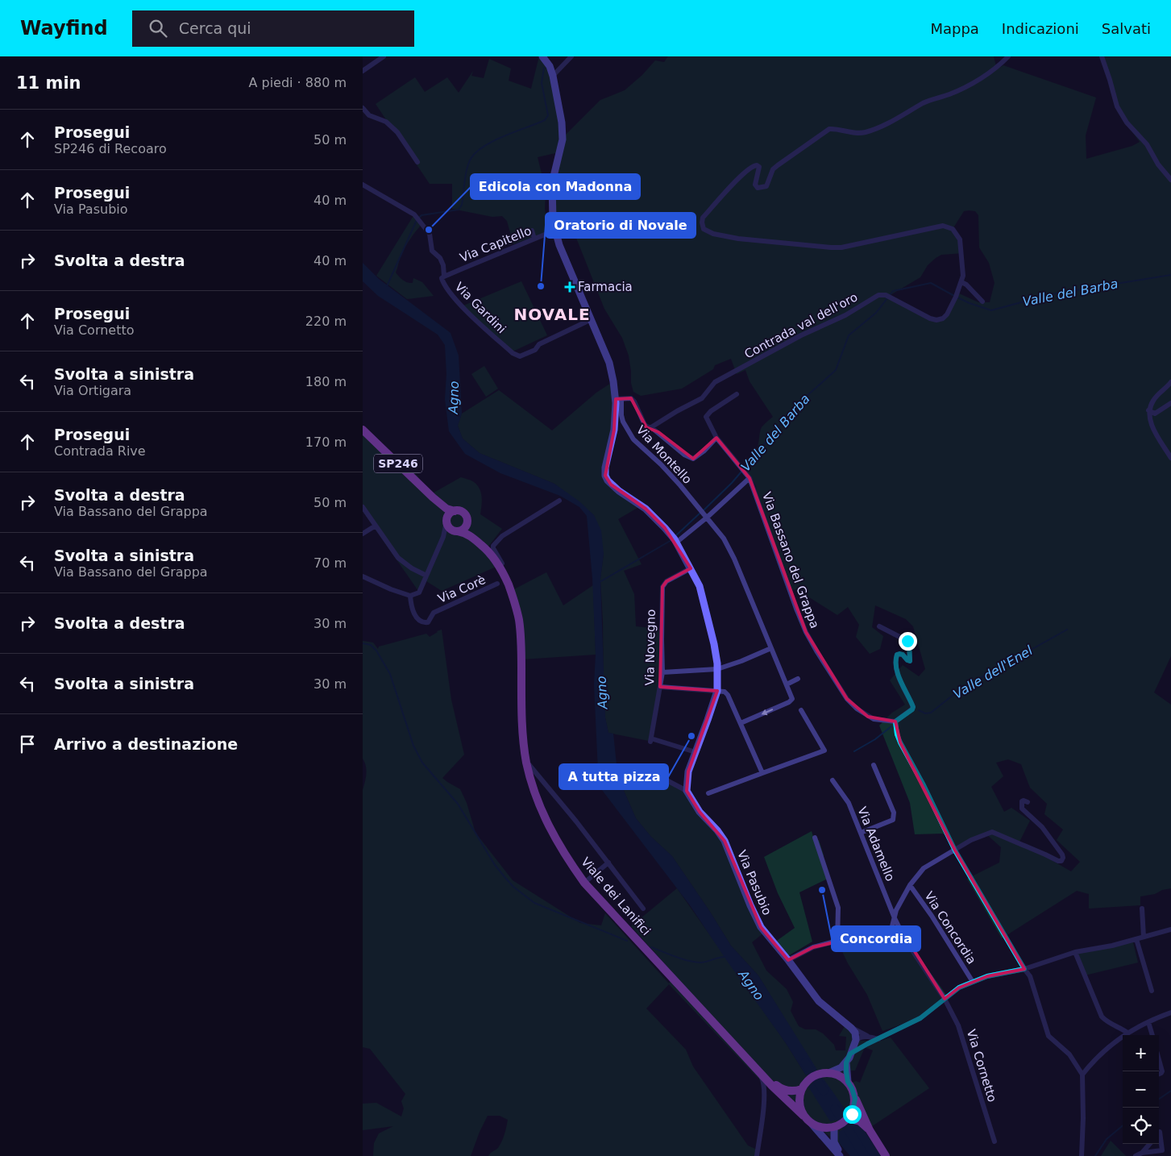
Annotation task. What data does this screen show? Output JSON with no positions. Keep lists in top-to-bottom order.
{
  "streets": {
    "main road": ["SP246", "Via Pasubio", "Viale dei Lanifici"],
    "street": [
      "Via Capitello",
      "Via Gardini",
      "Contrada val dell'oro",
      "Via Montello",
      "Via Bassano del Grappa",
      "Via Corè",
      "Via Novegno",
      "Via Adamello",
      "Via Concordia",
      "Via Cornetto"
    ]
  },
  "crossings": [
    ["Via Capitello", "Via Gardini"],
    ["Via Adamello", "Via Concordia"],
    ["Via Adamello", "Via Cornetto"],
    ["Via Pasubio", "Via Concordia"],
    ["Via Concordia", "Via Cornetto"]
  ],
  "districts": ["NOVALE"],
  "water": ["Valle del Barba", "Agno", "Valle dell'Enel"],
  "places": {
    "other": [
      "Edicola con Madonna",
      "Oratorio di Novale",
      "A tutta pizza",
      "Concordia"
    ],
    "health": ["Farmacia"]
  },
  "page": {
    "header": "Wayfind",
    "search": "Cerca qui",
    "nav": ["Mappa", "Indicazioni", "Salvati"],
    "heading": ["11 min", "A piedi · 880 m"],
    "list": [
      ["Prosegui", "SP246 di Recoaro", "50 m"],
      ["Prosegui", "Via Pasubio", "40 m"],
      ["Svolta a destra", "40 m"],
      ["Prosegui", "Via Cornetto", "220 m"],
      ["Svolta a sinistra", "Via Ortigara", "180 m"],
      ["Prosegui", "Contrada Rive", "170 m"],
      ["Svolta a destra", "Via Bassano del Grappa", "50 m"],
      ["Svolta a sinistra", "Via Bassano del Grappa", "70 m"],
      ["Svolta a destra", "30 m"],
      ["Svolta a sinistra", "30 m"],
      "Arrivo a destinazione"
    ],
    "map_buttons": ["+", "−"]
  }
}
